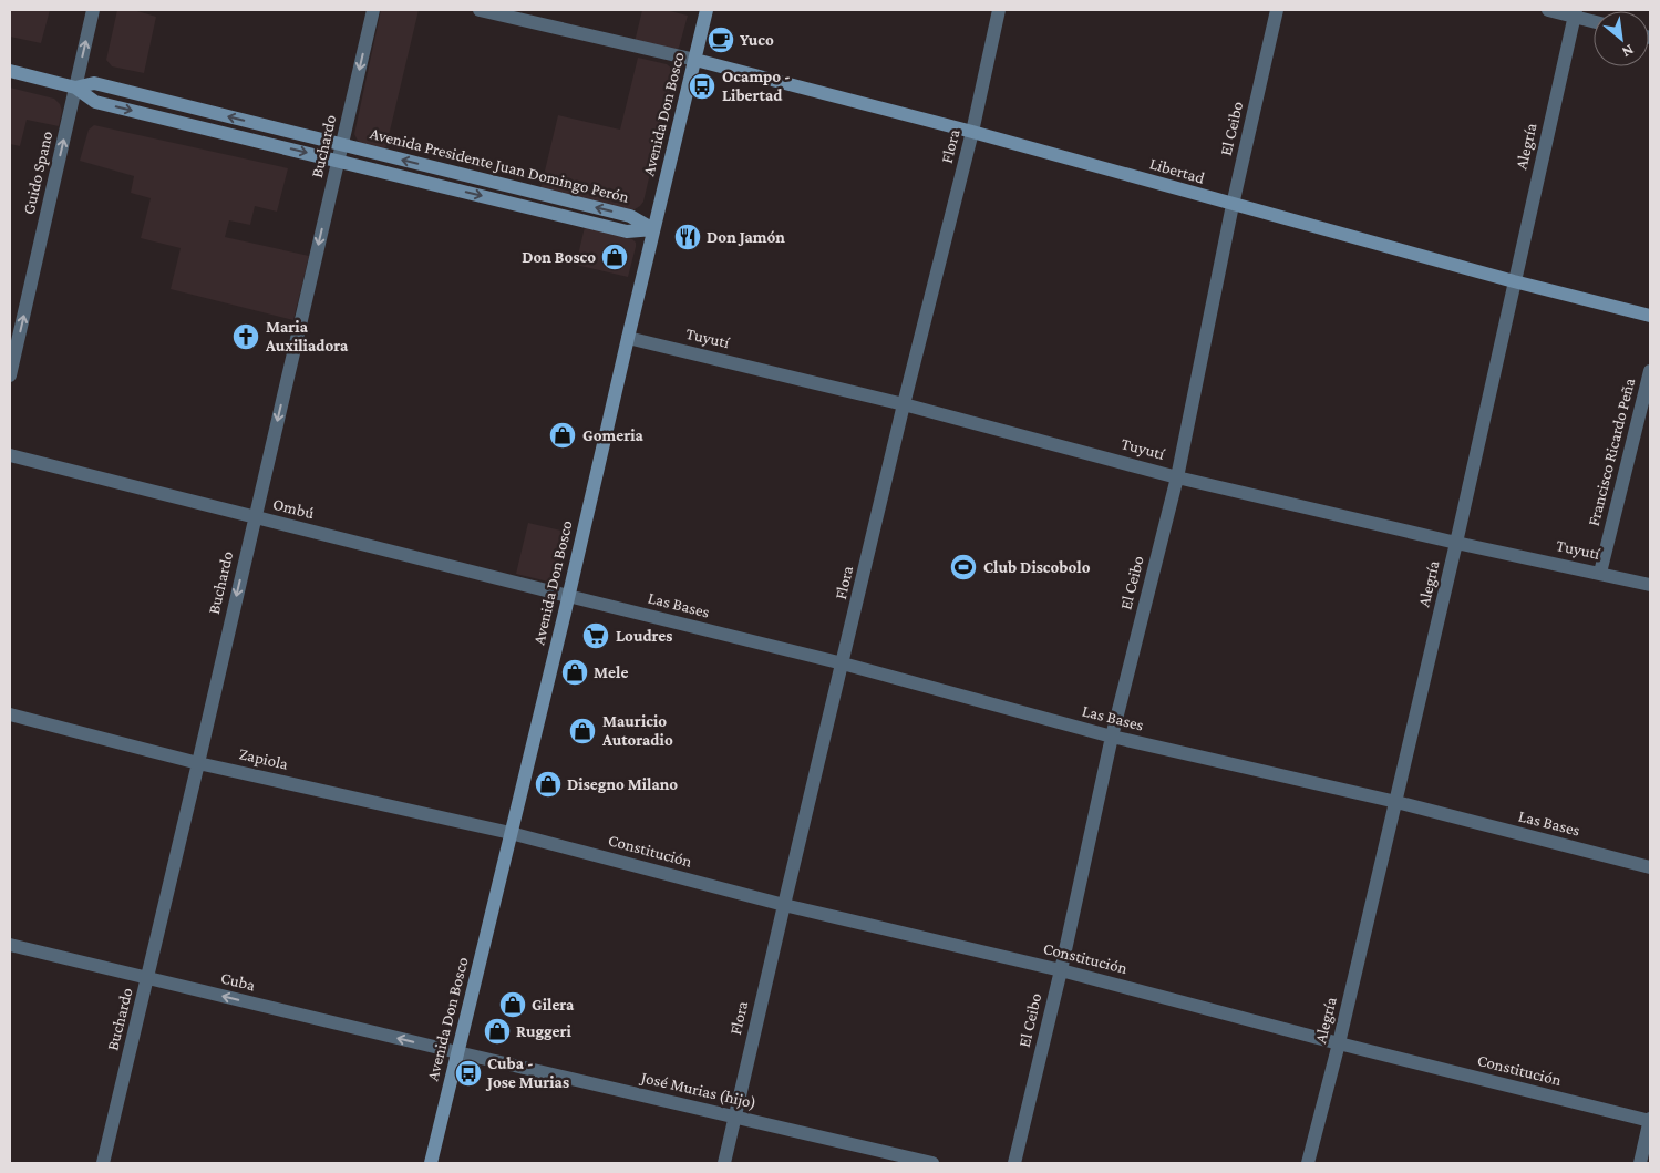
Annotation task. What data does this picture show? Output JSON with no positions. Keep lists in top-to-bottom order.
{
  "streets": {
    "main road": ["Avenida Don Bosco", "Avenida Presidente Juan Domingo Perón", "Libertad"],
    "street": [
      "El Ceibo",
      "Buchardo",
      "Flora",
      "Alegría",
      "Guido Spano",
      "Tuyutí",
      "Francisco Ricardo Peña",
      "Ombú",
      "Las Bases",
      "Zapiola",
      "Constitución",
      "Cuba",
      "José Murias (hijo)"
    ]
  },
  "crossings": [
    ["Avenida Don Bosco", "Avenida Presidente Juan Domingo Perón"],
    ["Avenida Don Bosco", "Libertad"],
    ["Avenida Don Bosco", "Tuyutí"],
    ["Avenida Don Bosco", "Ombú"],
    ["Avenida Don Bosco", "Las Bases"],
    ["Avenida Don Bosco", "Zapiola"],
    ["Avenida Don Bosco", "Constitución"],
    ["Avenida Don Bosco", "Cuba"],
    ["Avenida Don Bosco", "José Murias (hijo)"],
    ["El Ceibo", "Libertad"],
    ["El Ceibo", "Tuyutí"],
    ["El Ceibo", "Las Bases"],
    ["El Ceibo", "Constitución"],
    ["Buchardo", "Avenida Presidente Juan Domingo Perón"],
    ["Buchardo", "Ombú"],
    ["Buchardo", "Zapiola"],
    ["Buchardo", "Cuba"],
    ["Flora", "Libertad"],
    ["Flora", "Tuyutí"],
    ["Flora", "Las Bases"],
    ["Flora", "Constitución"],
    ["Flora", "José Murias (hijo)"],
    ["Alegría", "Libertad"],
    ["Alegría", "Tuyutí"],
    ["Alegría", "Las Bases"],
    ["Alegría", "Constitución"],
    ["Avenida Presidente Juan Domingo Perón", "Guido Spano"],
    ["Tuyutí", "Francisco Ricardo Peña"],
    ["Ombú", "Las Bases"],
    ["Zapiola", "Constitución"],
    ["Cuba", "José Murias (hijo)"]
  ],
  "one_way": ["Buchardo", "Guido Spano", "Cuba"],
  "places": {
    "cafe": ["Yuco"],
    "bus stop": ["Ocampo - Libertad", "Cuba - Jose Murias"],
    "restaurant": ["Don Jamón"],
    "shop": [
      "Don Bosco",
      "Gomeria",
      "Mele",
      "Mauricio Autoradio",
      "Disegno Milano",
      "Gilera",
      "Ruggeri"
    ],
    "church": ["Maria Auxiliadora"],
    "sports": ["Club Discobolo"],
    "supermarket": ["Loudres"]
  },
  "north": "bottom right"
}
